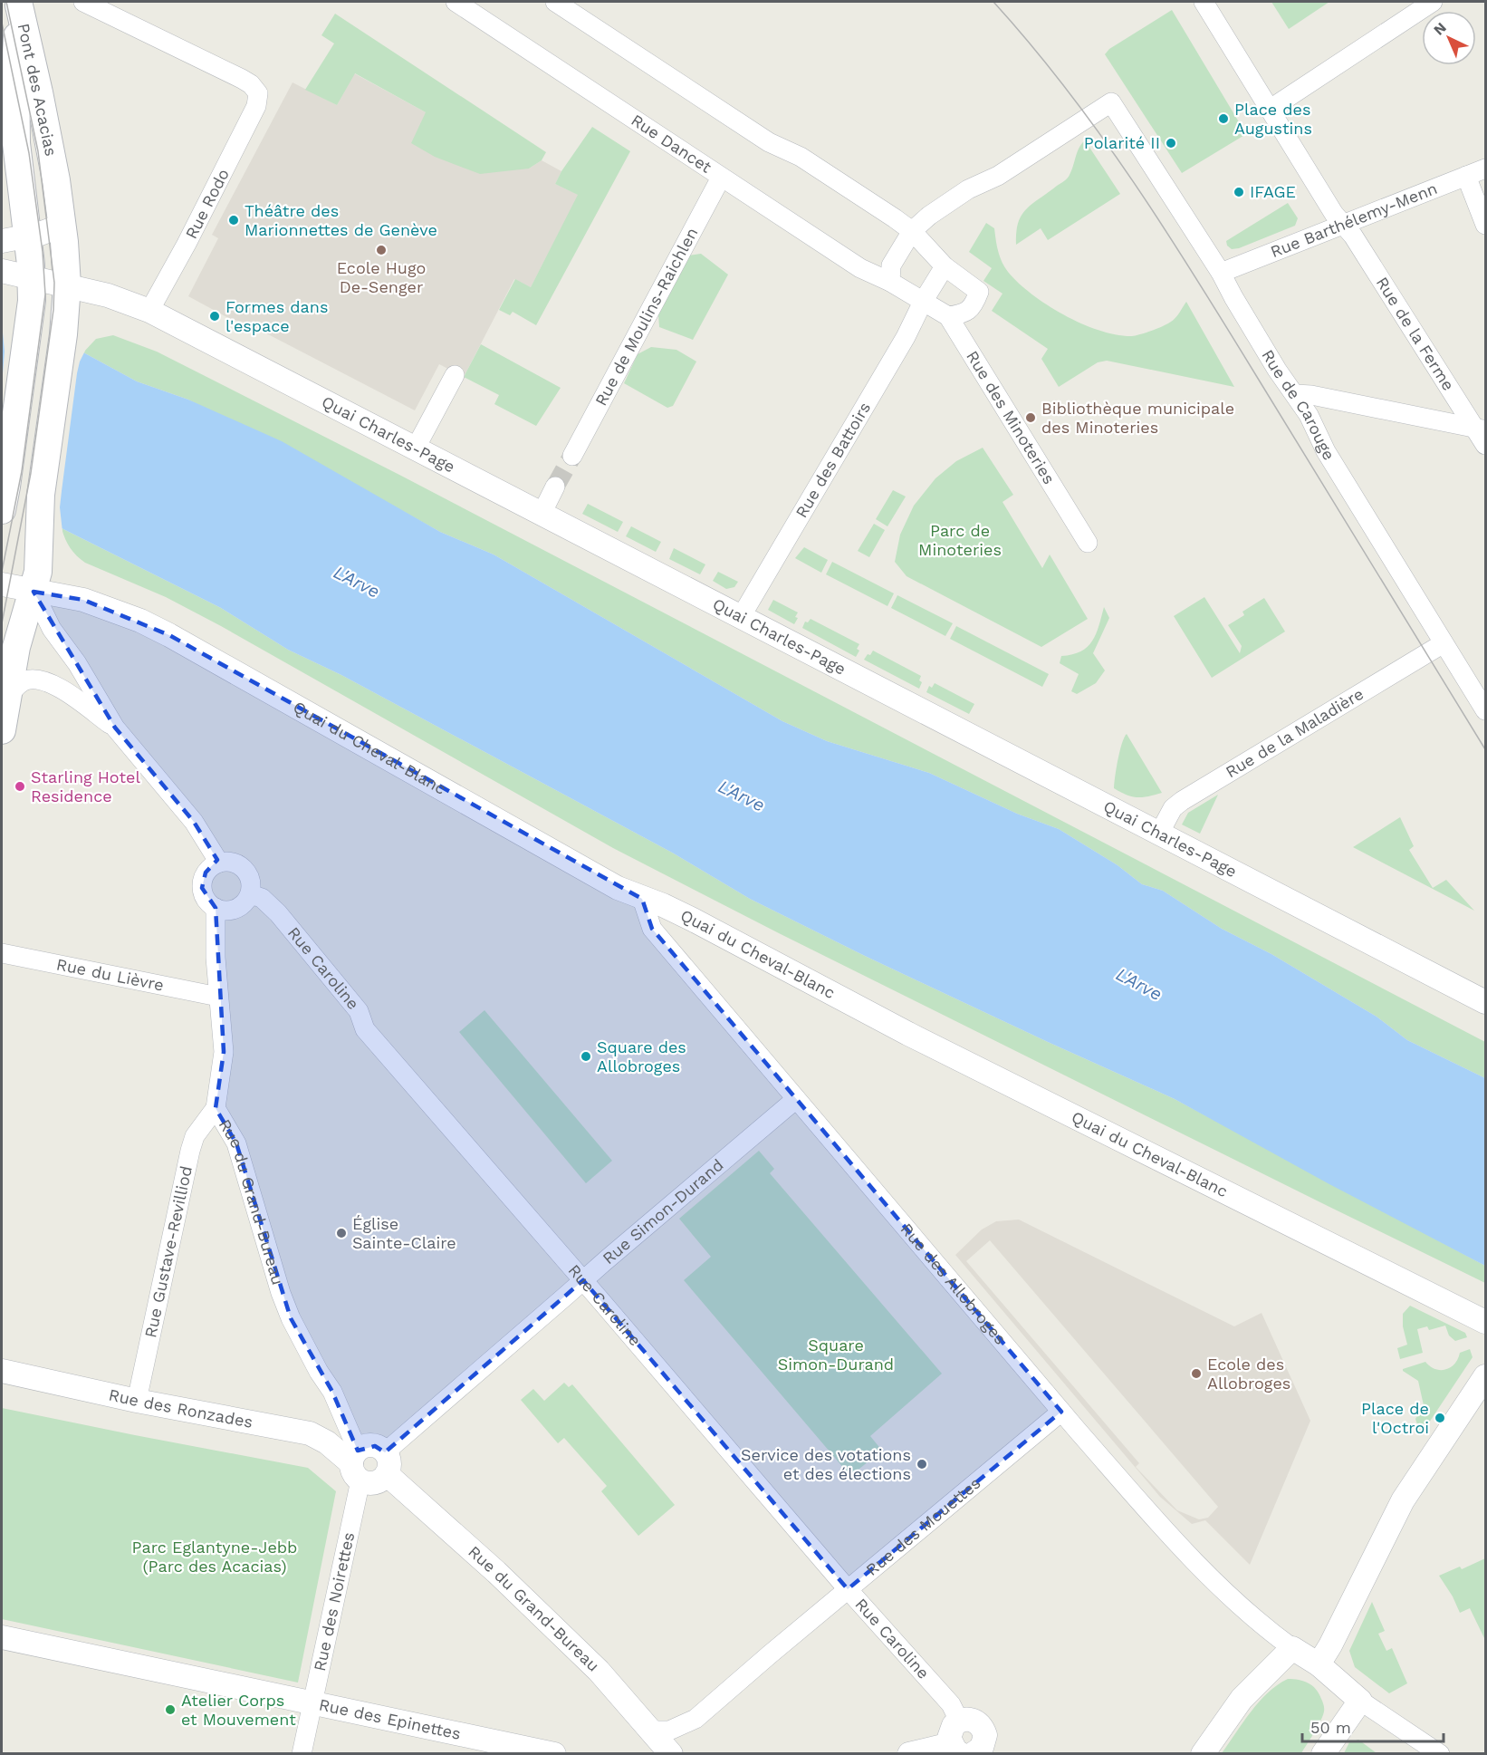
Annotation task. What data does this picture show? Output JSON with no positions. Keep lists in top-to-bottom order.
{
  "streets": {
    "main road": ["Pont des Acacias"],
    "street": [
      "Rue Dancet",
      "Rue Rodo",
      "Rue Barthélemy-Menn",
      "Rue de Moulins-Raichlen",
      "Rue de la Ferme",
      "Rue de Carouge",
      "Rue des Minoteries",
      "Quai Charles-Page",
      "Rue des Battoirs",
      "Rue de la Maladière",
      "Quai du Cheval-Blanc",
      "Rue Caroline",
      "Rue du Lièvre",
      "Rue du Grand-Bureau",
      "Rue Simon-Durand",
      "Rue Gustave-Revilliod",
      "Rue des Allobroges",
      "Rue des Ronzades",
      "Rue des Mouettes",
      "Rue des Noirettes",
      "Rue des Epinettes"
    ]
  },
  "crossings": [
    ["Pont des Acacias", "Quai Charles-Page"],
    ["Pont des Acacias", "Quai du Cheval-Blanc"],
    ["Rue Dancet", "Rue de Moulins-Raichlen"],
    ["Rue Rodo", "Quai Charles-Page"],
    ["Rue Barthélemy-Menn", "Rue de la Ferme"],
    ["Rue Barthélemy-Menn", "Rue de Carouge"],
    ["Rue de Carouge", "Rue de la Maladière"],
    ["Rue des Minoteries", "Rue des Battoirs"],
    ["Quai Charles-Page", "Rue des Battoirs"],
    ["Quai Charles-Page", "Rue de la Maladière"],
    ["Quai du Cheval-Blanc", "Rue des Allobroges"],
    ["Rue Caroline", "Rue du Grand-Bureau"],
    ["Rue Caroline", "Rue Simon-Durand"],
    ["Rue Caroline", "Rue des Mouettes"],
    ["Rue du Lièvre", "Rue du Grand-Bureau"],
    ["Rue du Grand-Bureau", "Rue Simon-Durand"],
    ["Rue du Grand-Bureau", "Rue Gustave-Revilliod"],
    ["Rue du Grand-Bureau", "Rue des Ronzades"],
    ["Rue du Grand-Bureau", "Rue des Mouettes"],
    ["Rue du Grand-Bureau", "Rue des Noirettes"],
    ["Rue Simon-Durand", "Rue des Allobroges"],
    ["Rue Gustave-Revilliod", "Rue des Ronzades"],
    ["Rue des Allobroges", "Rue des Mouettes"],
    ["Rue des Ronzades", "Rue des Noirettes"],
    ["Rue des Noirettes", "Rue des Epinettes"]
  ],
  "water": ["L'Arve"],
  "parks": ["Parc de Minoteries", "Square Simon-Durand", "Parc Eglantyne-Jebb (Parc des Acacias)"],
  "places": [
    "Place des Augustins",
    "Polarité II",
    "IFAGE",
    "Théâtre des Marionnettes de Genève",
    "Ecole Hugo De-Senger",
    "Formes dans l'espace",
    "Bibliothèque municipale des Minoteries",
    "Starling Hotel Residence",
    "Square des Allobroges",
    "Église Sainte-Claire",
    "Ecole des Allobroges",
    "Place de l'Octroi",
    "Service des votations et des élections",
    "Atelier Corps et Mouvement"
  ],
  "scale_bar": "50 m",
  "north": "top left"
}
